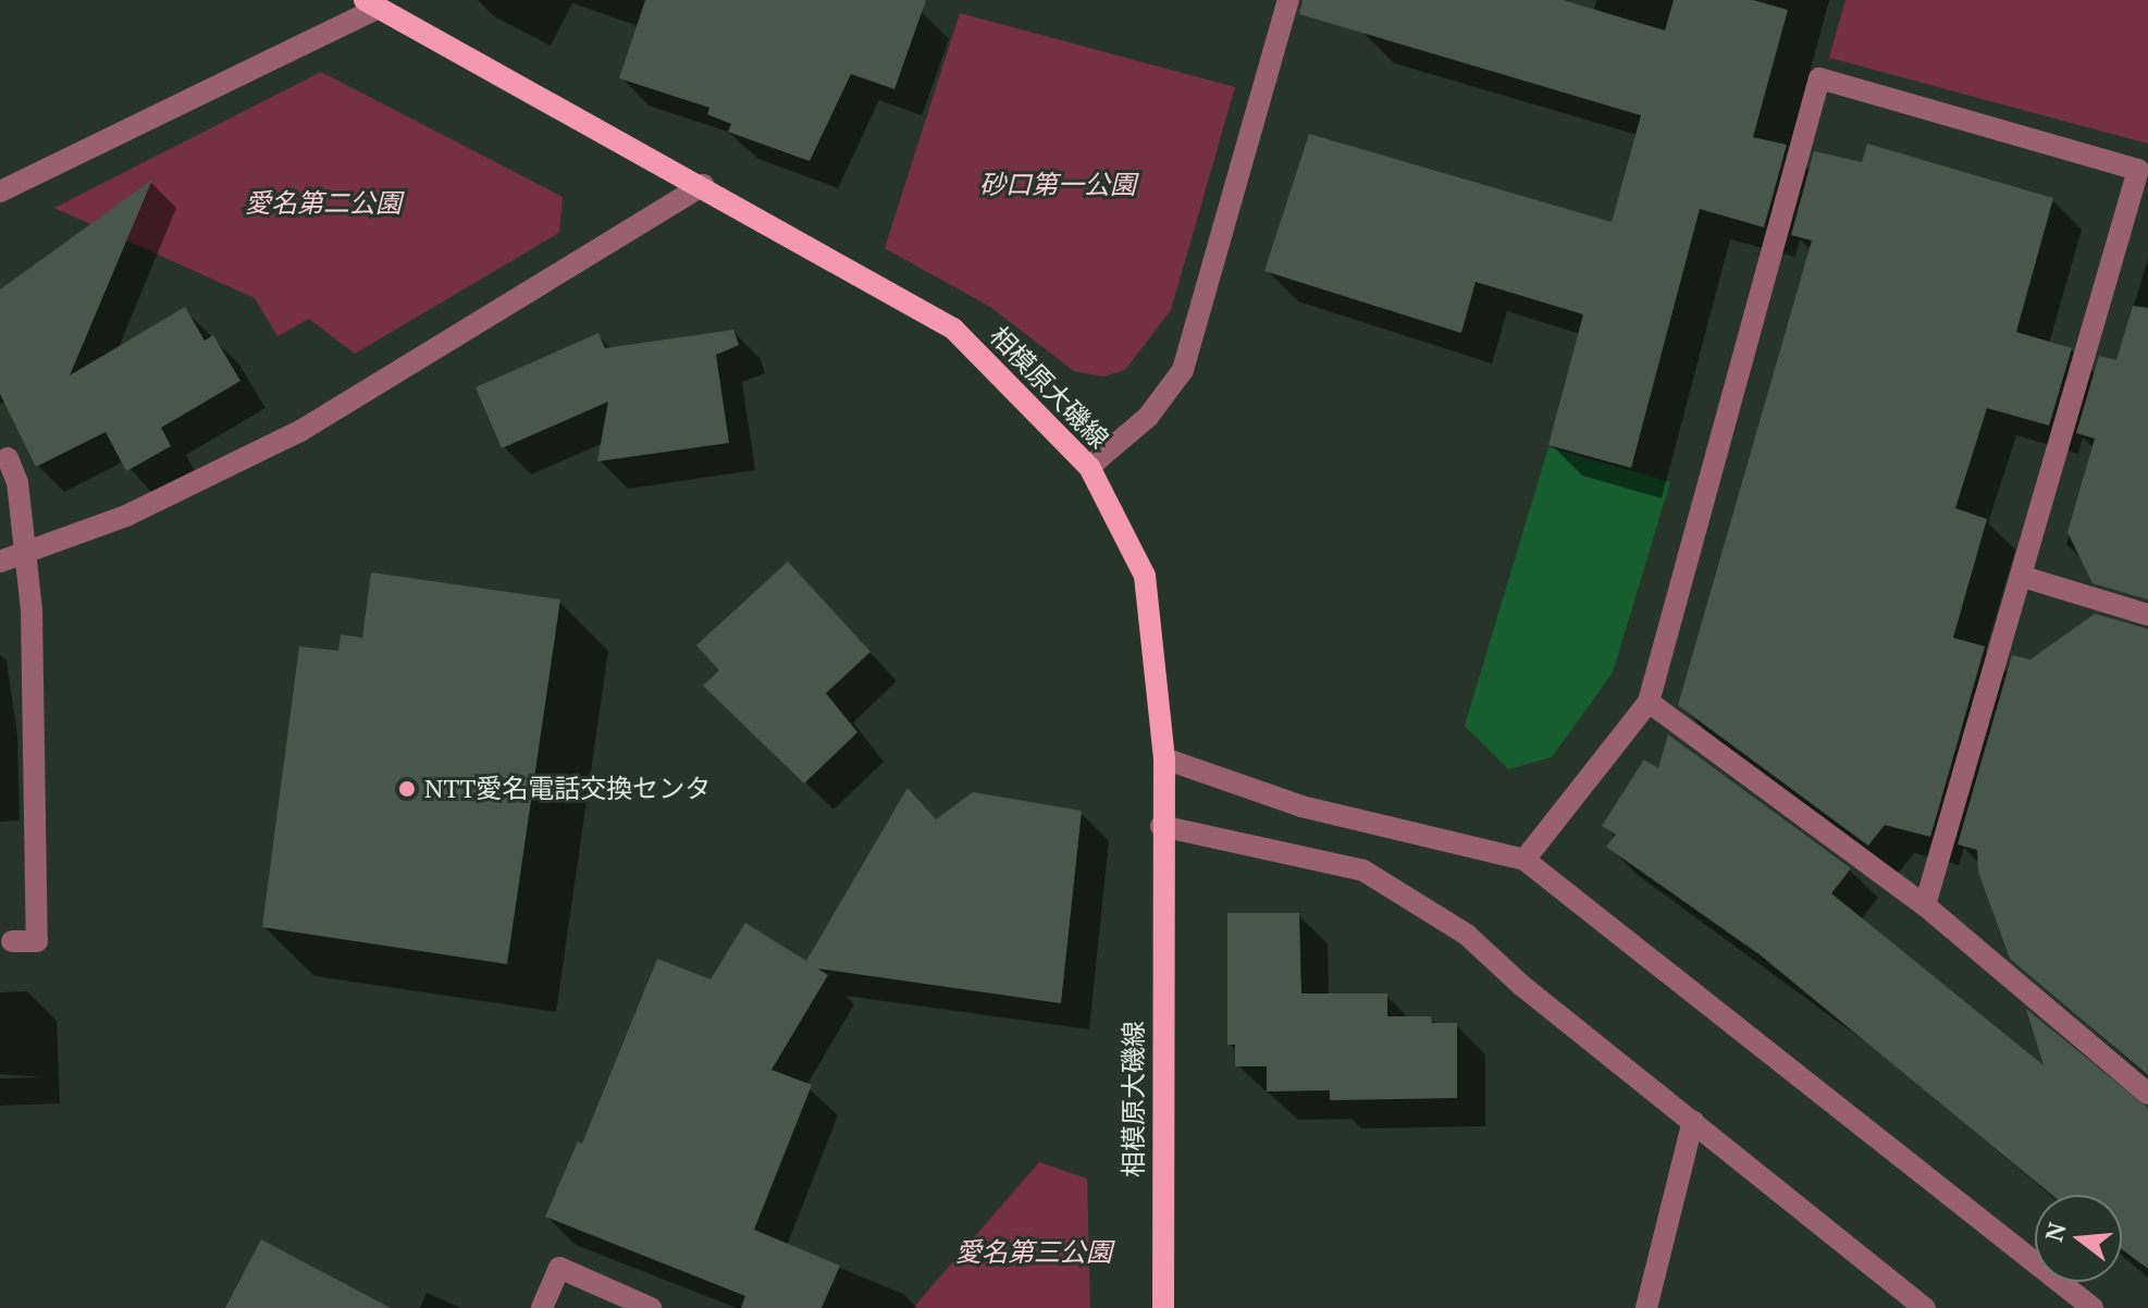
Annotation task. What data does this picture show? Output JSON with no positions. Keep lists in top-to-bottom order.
{
  "streets": {
    "main road": ["相模原大磯線"]
  },
  "parks": ["砂口第一公園", "愛名第二公園", "愛名第三公園"],
  "places": ["NTT愛名電話交換センタ"],
  "north": "left"
}
